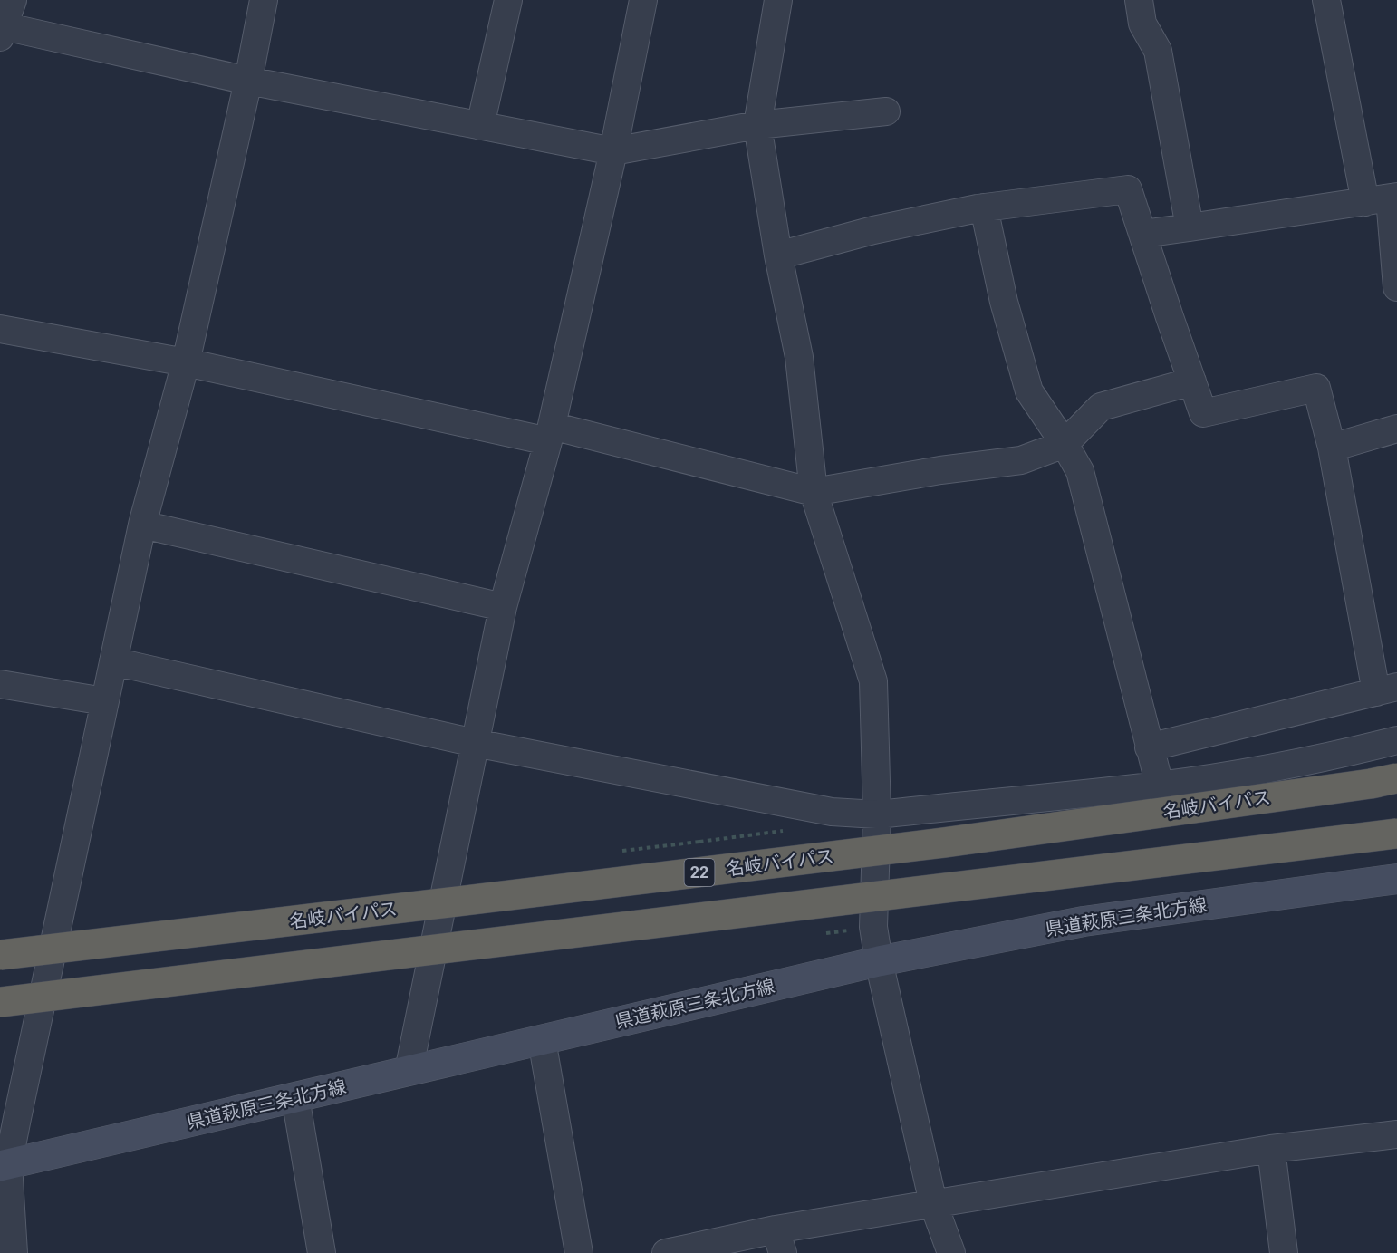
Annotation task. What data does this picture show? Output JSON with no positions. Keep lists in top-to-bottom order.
{
  "streets": {
    "highway": ["名岐バイパス", "22"],
    "main road": ["県道萩原三条北方線"]
  }
}
